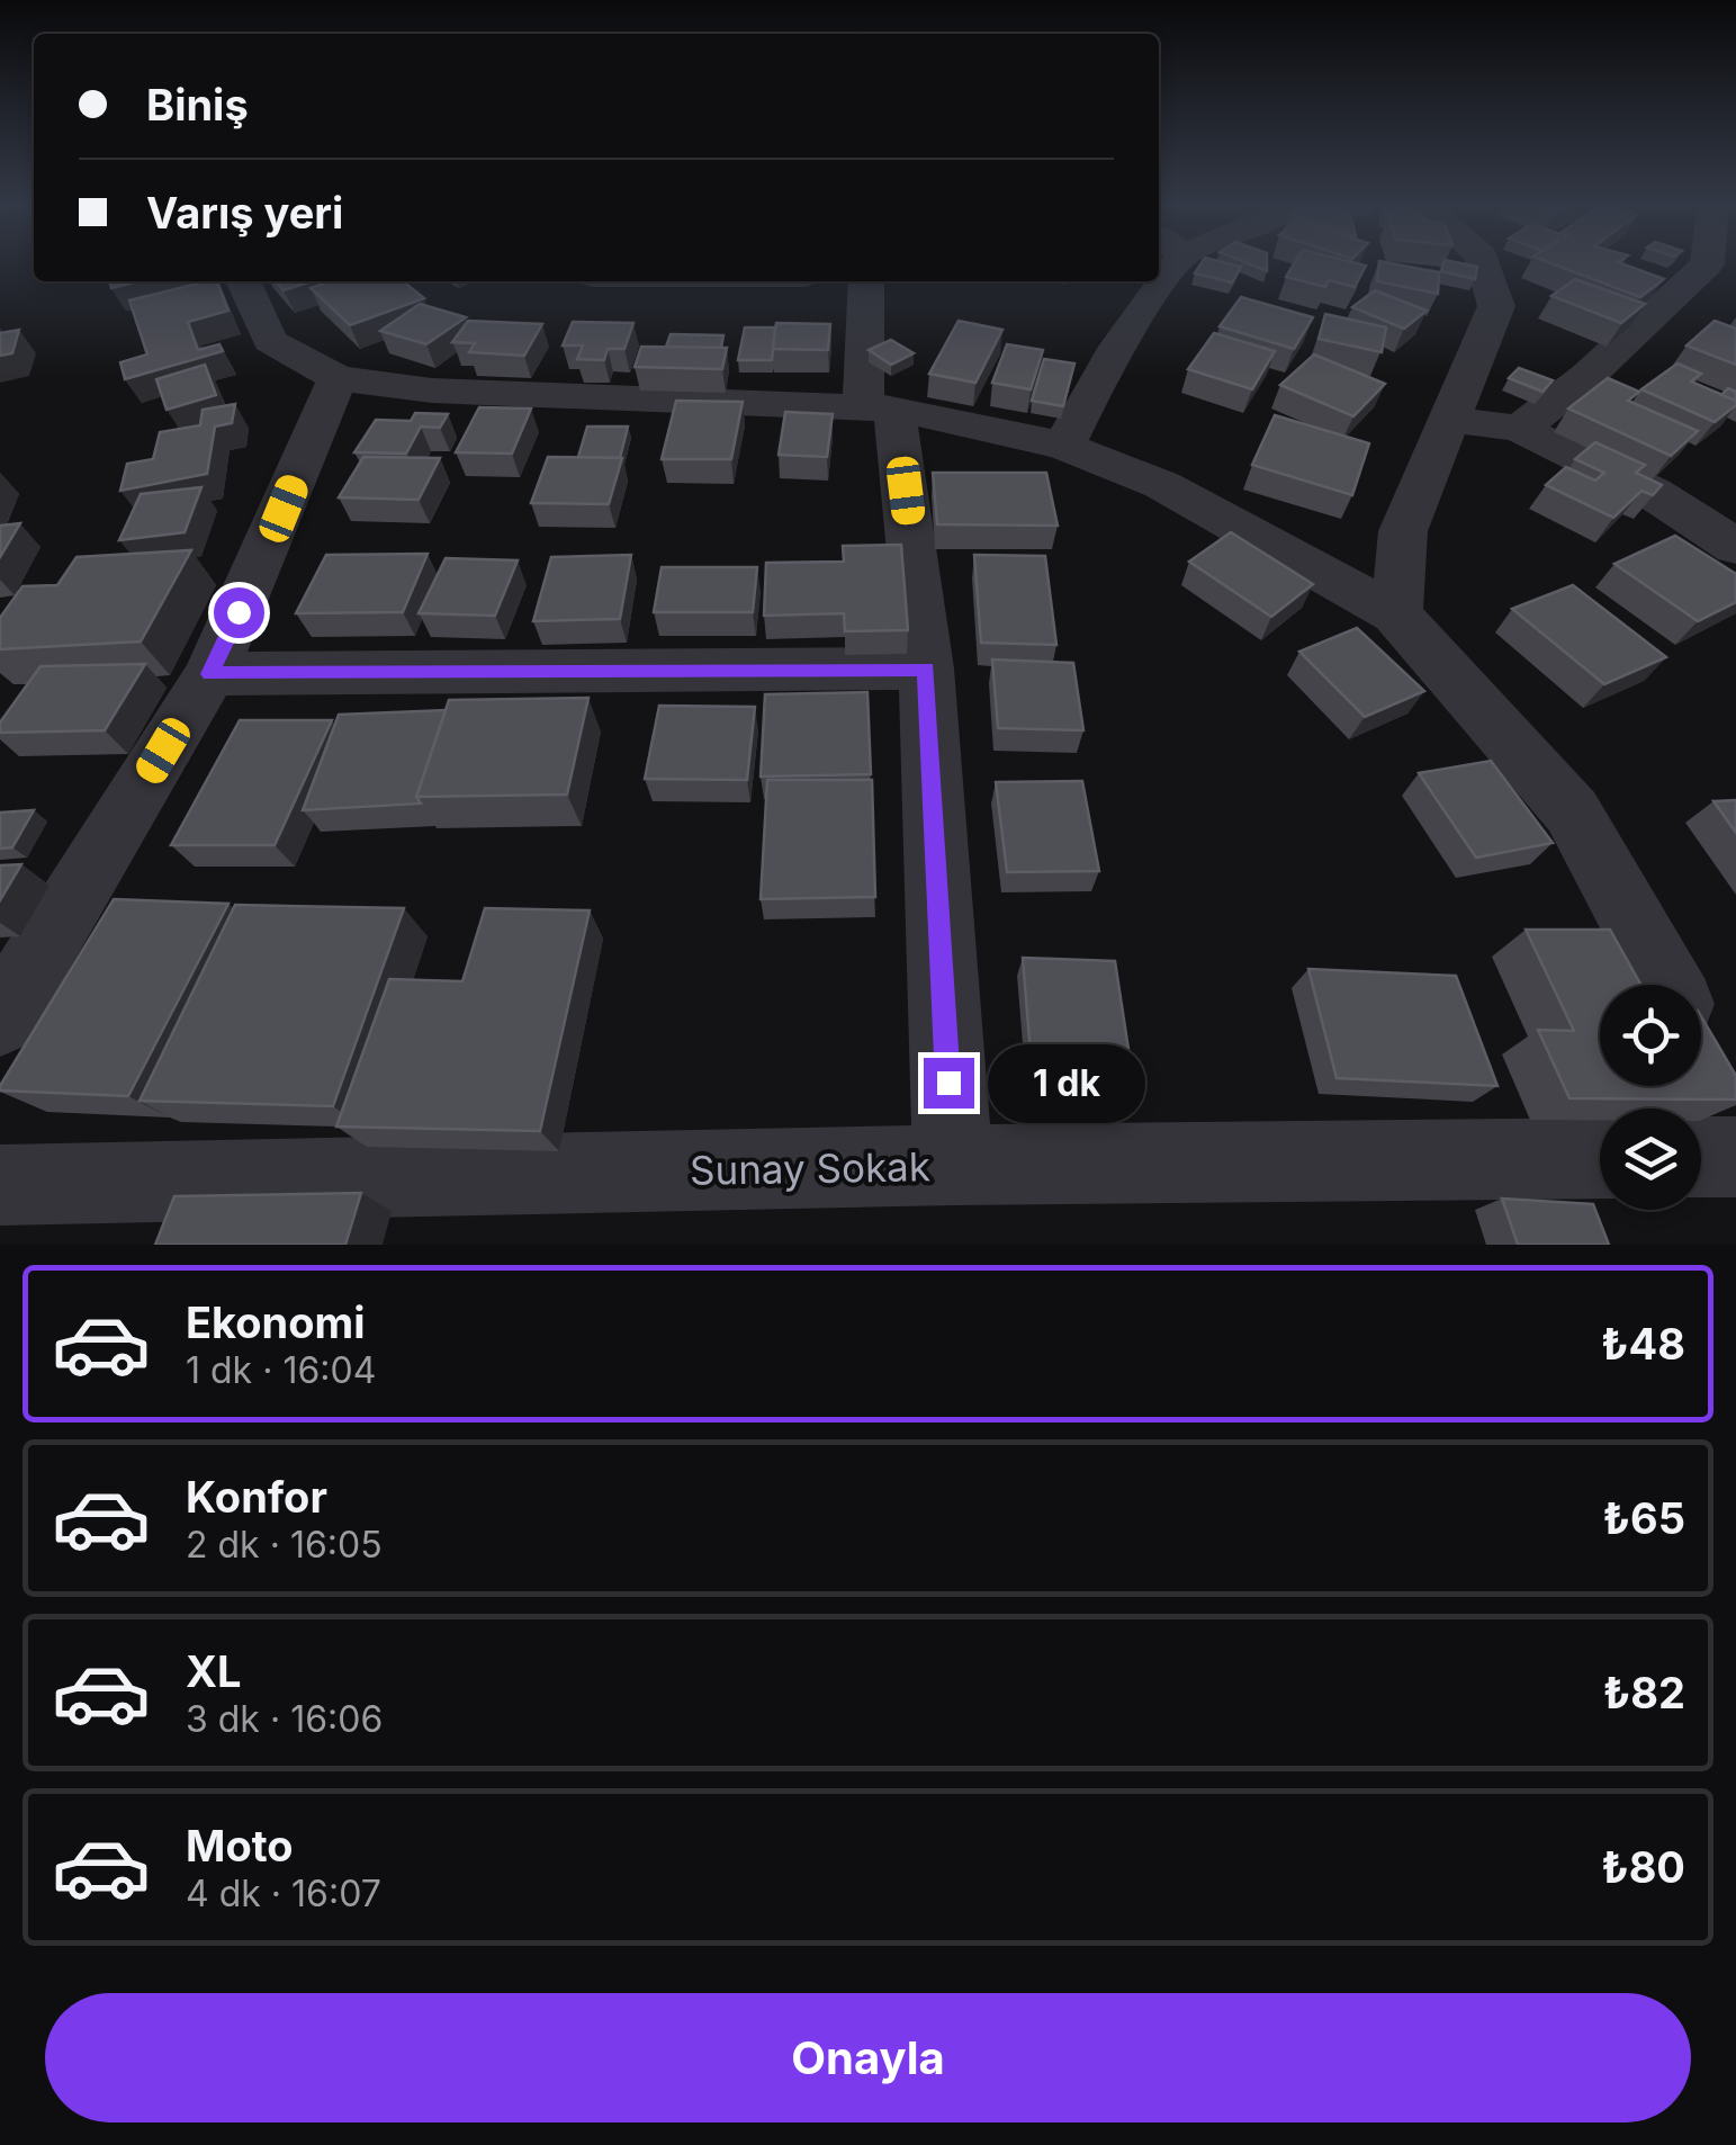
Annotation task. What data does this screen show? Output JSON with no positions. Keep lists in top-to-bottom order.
{
  "streets": {
    "street": ["Sunay Sokak"]
  },
  "page": {
    "banner": ["Biniş", "Varış yeri"],
    "bubble": "1 dk",
    "list": [
      {
        "name": "Ekonomi",
        "note": "1 dk · 16:04",
        "value": "₺48"
      },
      {
        "name": "Konfor",
        "note": "2 dk · 16:05",
        "value": "₺65"
      },
      {
        "name": "XL",
        "note": "3 dk · 16:06",
        "value": "₺82"
      },
      {
        "name": "Moto",
        "note": "4 dk · 16:07",
        "value": "₺80"
      }
    ],
    "buttons": "Onayla"
  }
}
